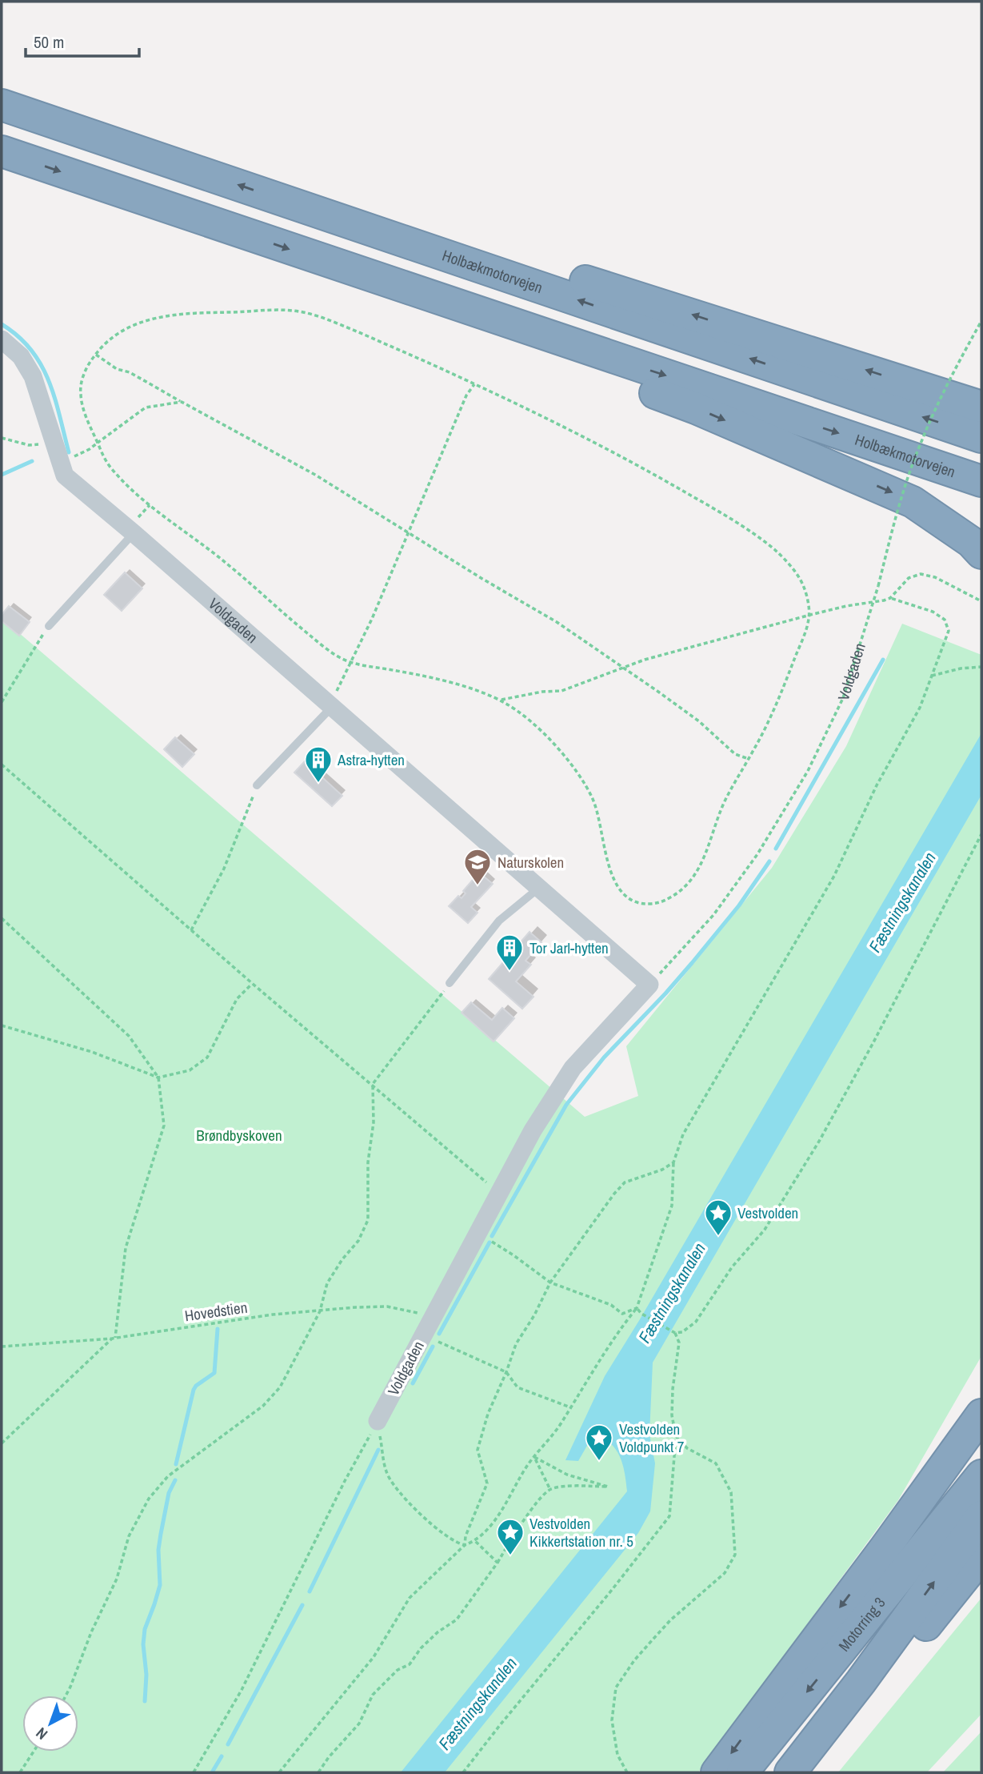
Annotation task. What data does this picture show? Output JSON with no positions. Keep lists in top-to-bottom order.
{
  "streets": {
    "highway": ["Holbækmotorvejen", "Motorring 3"],
    "street": ["Voldgaden"],
    "path": ["Hovedstien"]
  },
  "crossings": [
    ["Voldgaden", "Hovedstien"]
  ],
  "water": ["Fæstningskanalen"],
  "parks": ["Brøndbyskoven"],
  "places": {
    "building": ["Astra-hytten", "Tor Jarl-hytten"],
    "school or university": ["Naturskolen"],
    "place": ["Vestvolden", "Vestvolden Voldpunkt 7", "Vestvolden Kikkertstation nr. 5"]
  },
  "scale_bar": "50 m",
  "north": "bottom left"
}
